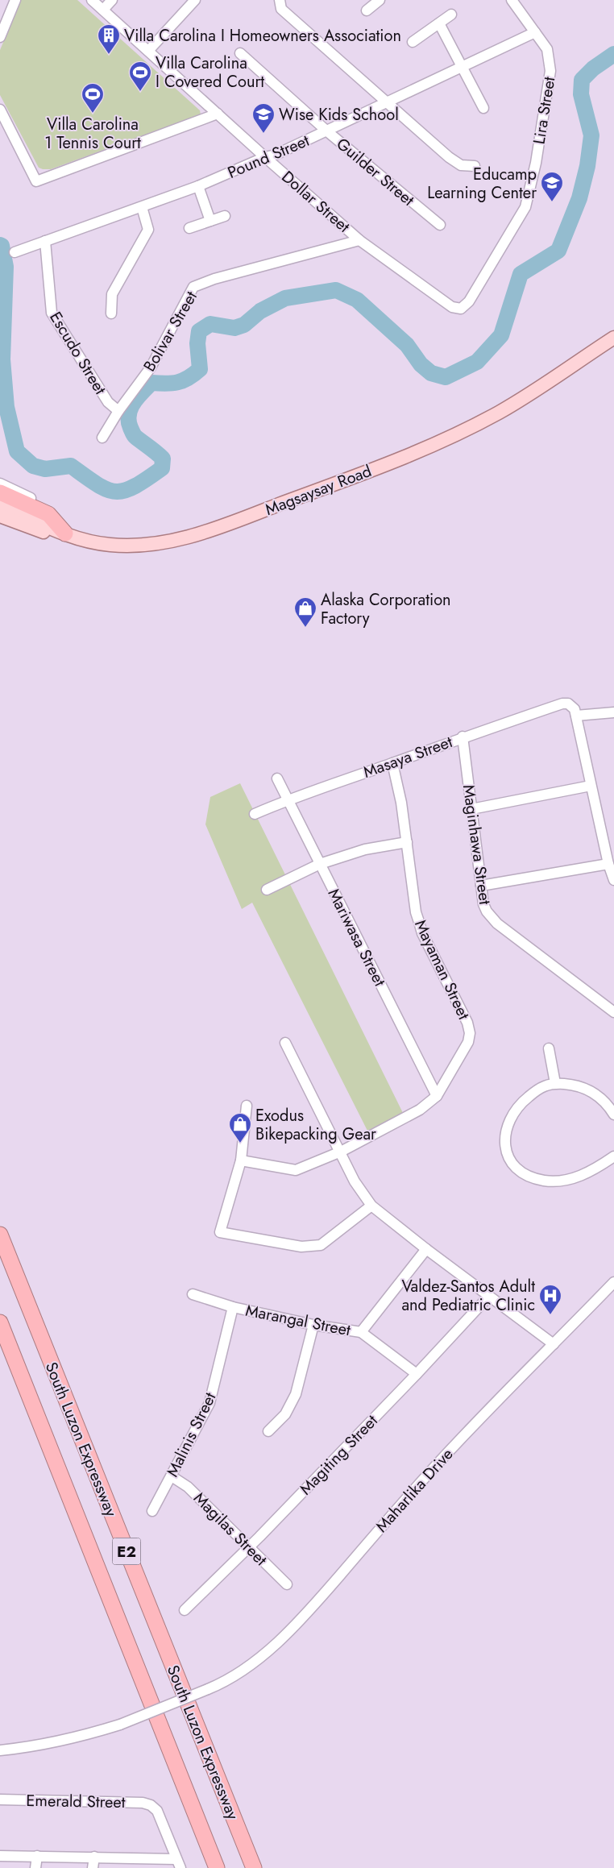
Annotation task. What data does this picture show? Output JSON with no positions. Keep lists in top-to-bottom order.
{
  "streets": {
    "highway": ["South Luzon Expressway", "E2"],
    "main road": ["Magsaysay Road"],
    "street": [
      "Lira Street",
      "Pound Street",
      "Guilder Street",
      "Dollar Street",
      "Bolivar Street",
      "Escudo Street",
      "Masaya Street",
      "Maginhawa Street",
      "Mariwasa Street",
      "Mayaman Street",
      "Marangal Street",
      "Malinis Street",
      "Magiting Street",
      "Maharlika Drive",
      "Magilas Street",
      "Emerald Street"
    ]
  },
  "crossings": [
    ["Lira Street", "Pound Street"],
    ["Lira Street", "Dollar Street"],
    ["Pound Street", "Guilder Street"],
    ["Pound Street", "Dollar Street"],
    ["Pound Street", "Escudo Street"],
    ["Dollar Street", "Bolivar Street"],
    ["Bolivar Street", "Escudo Street"],
    ["Masaya Street", "Maginhawa Street"],
    ["Masaya Street", "Mariwasa Street"],
    ["Masaya Street", "Mayaman Street"],
    ["Mariwasa Street", "Mayaman Street"],
    ["Marangal Street", "Malinis Street"],
    ["Marangal Street", "Magiting Street"],
    ["Malinis Street", "Magilas Street"],
    ["Magiting Street", "Magilas Street"]
  ],
  "places": {
    "building": ["Villa Carolina I Homeowners Association"],
    "sports": ["Villa Carolina I Covered Court", "Villa Carolina 1 Tennis Court"],
    "school or university": ["Wise Kids School", "Educamp Learning Center"],
    "shop": ["Alaska Corporation Factory", "Exodus Bikepacking Gear"],
    "hospital": ["Valdez-Santos Adult and Pediatric Clinic"]
  }
}
